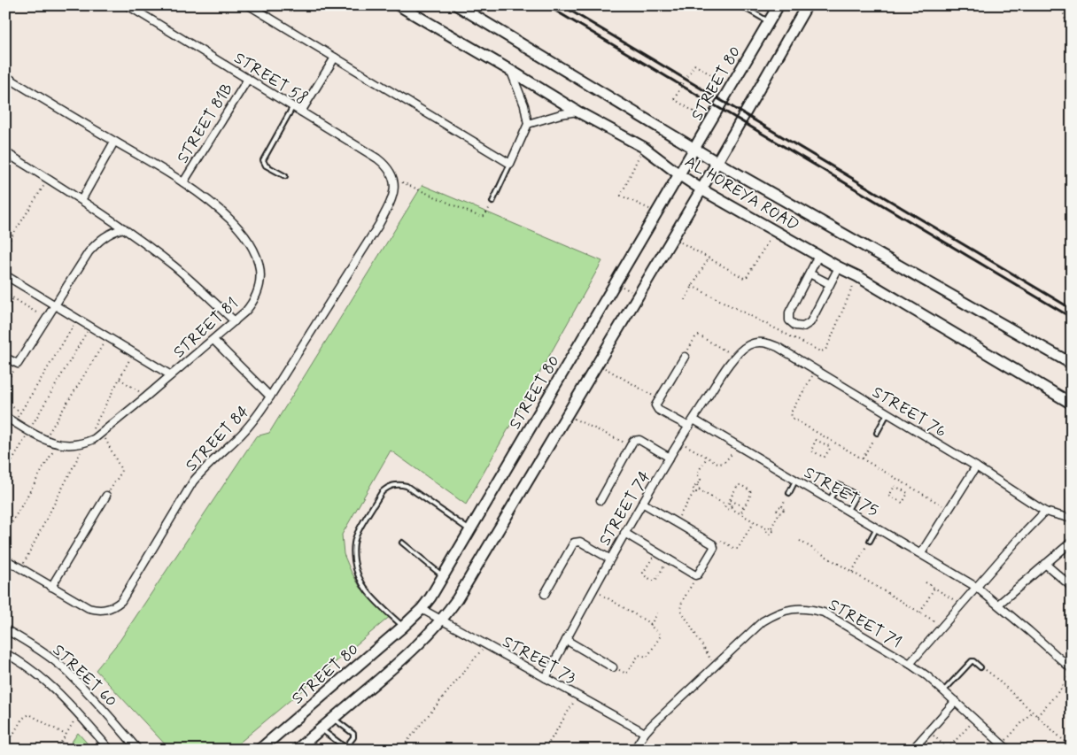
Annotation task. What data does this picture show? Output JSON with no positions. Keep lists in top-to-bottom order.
{
  "streets": {
    "street": [
      "STREET 58",
      "STREET 80",
      "STREET 81B",
      "AL HOREYA ROAD",
      "STREET 81",
      "STREET 76",
      "STREET 84",
      "STREET 75",
      "STREET 74",
      "STREET 71",
      "STREET 73",
      "STREET 60"
    ]
  },
  "crossings": [
    ["STREET 58", "STREET 81B"],
    ["STREET 58", "STREET 84"],
    ["STREET 80", "AL HOREYA ROAD"],
    ["STREET 80", "STREET 73"],
    ["STREET 81B", "STREET 81"],
    ["STREET 76", "STREET 74"],
    ["STREET 75", "STREET 74"],
    ["STREET 74", "STREET 73"],
    ["STREET 71", "STREET 73"]
  ]
}
